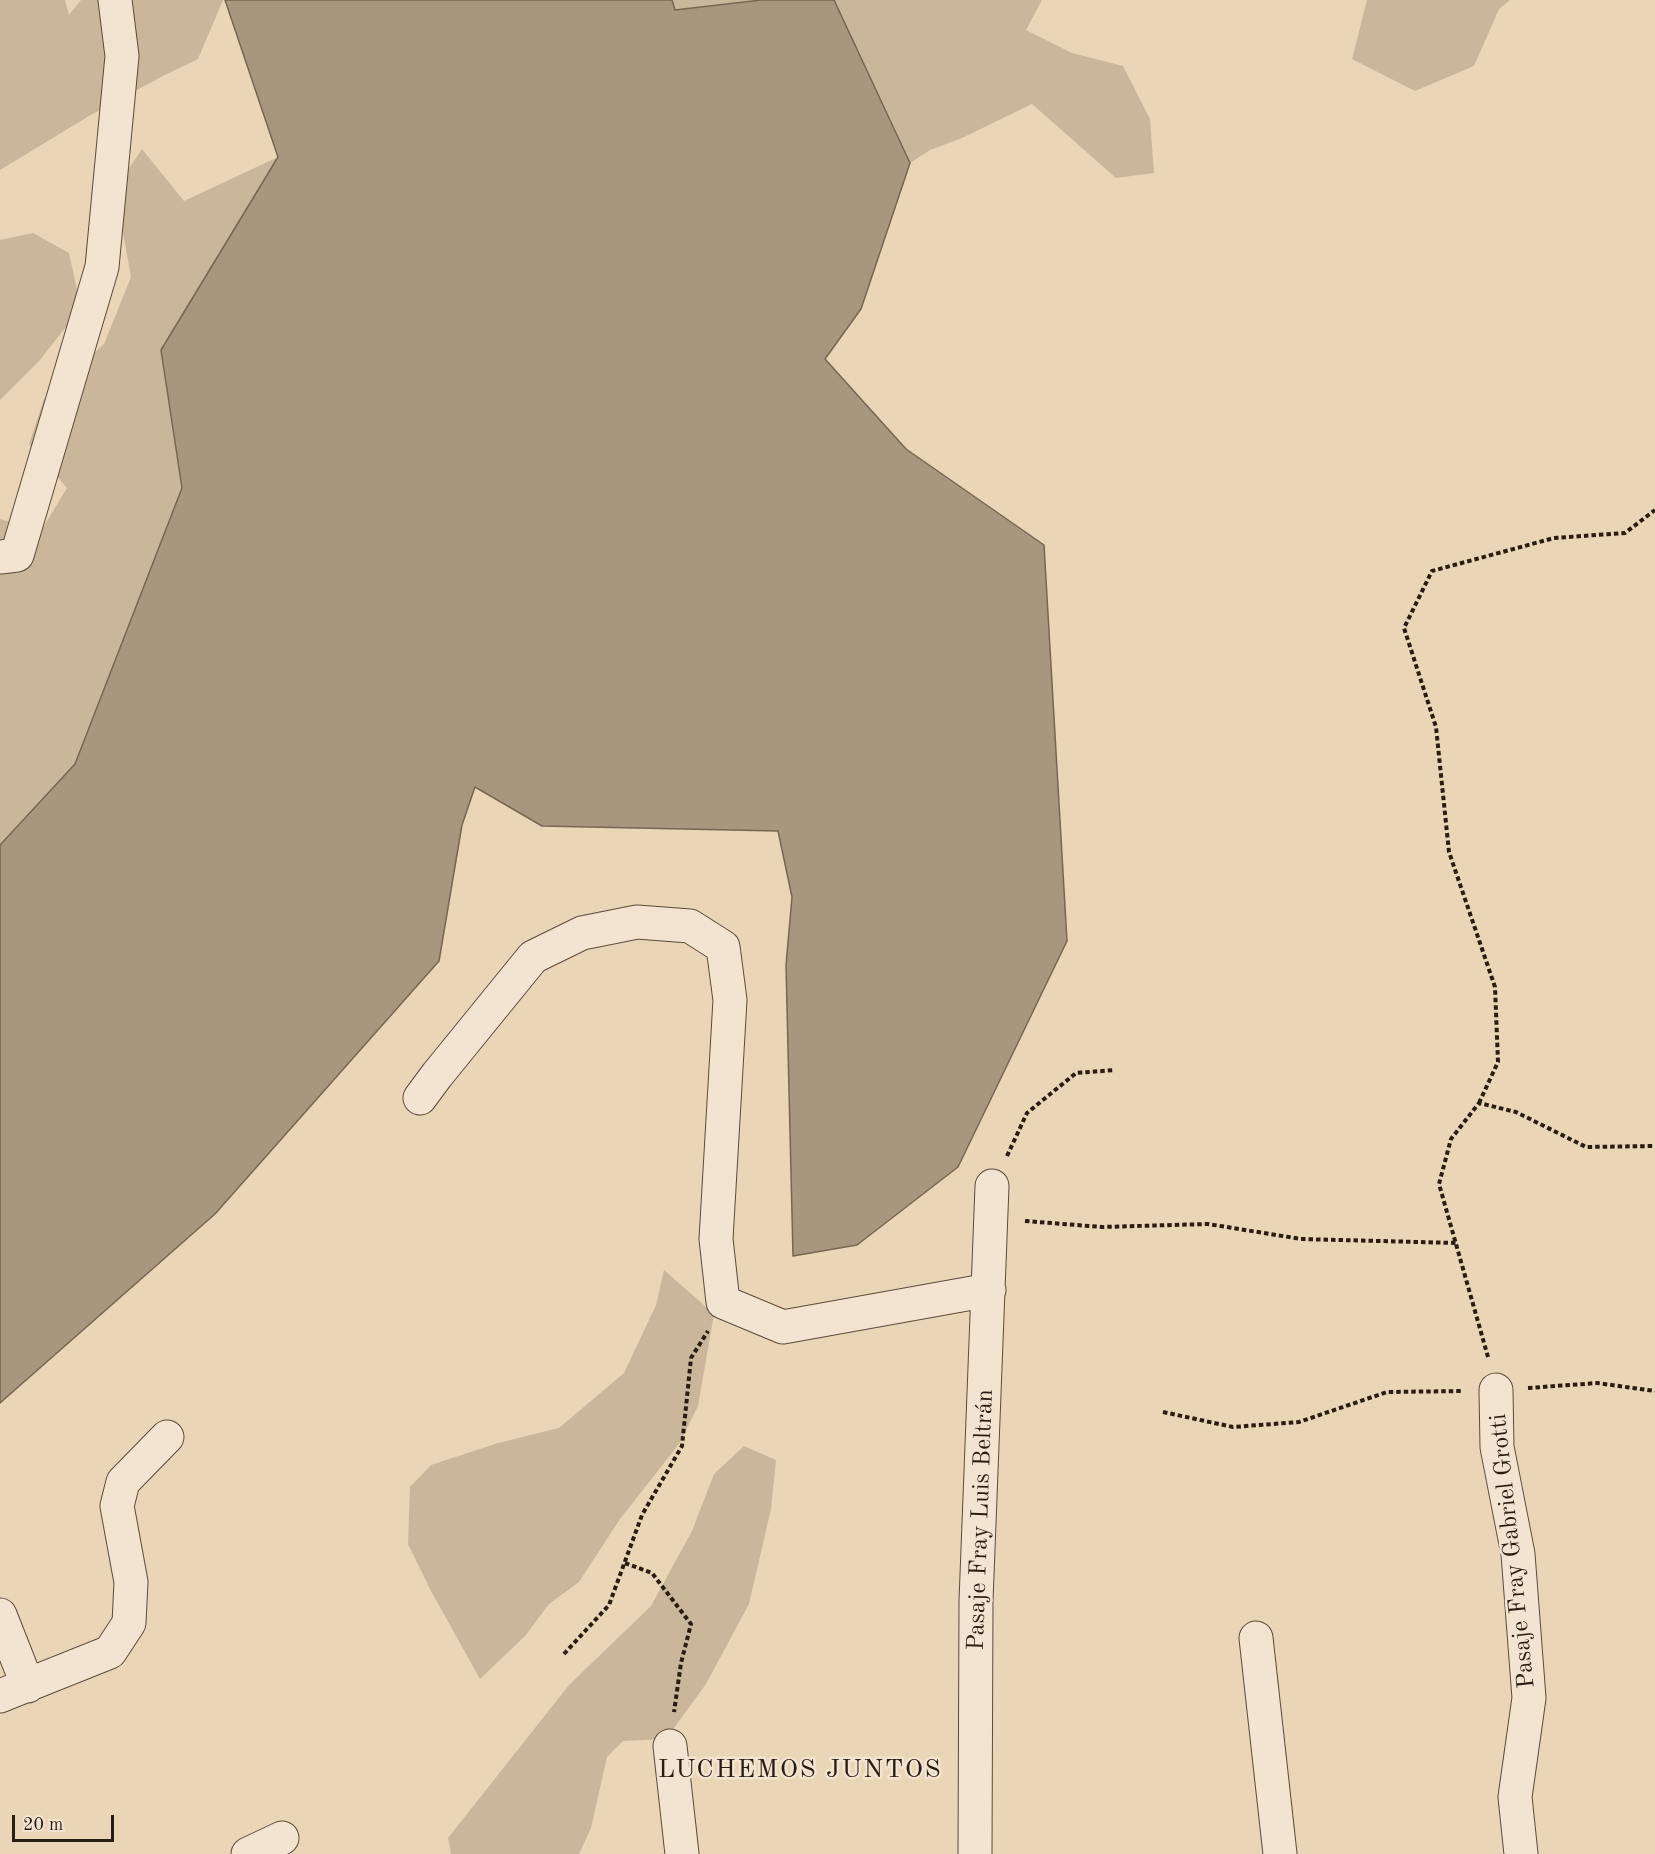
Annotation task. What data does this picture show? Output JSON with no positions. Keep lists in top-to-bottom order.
{
  "streets": {
    "street": ["Pasaje Fray Luis Beltrán", "Pasaje Fray Gabriel Grotti"]
  },
  "districts": ["LUCHEMOS JUNTOS"],
  "scale_bar": "20 m"
}
